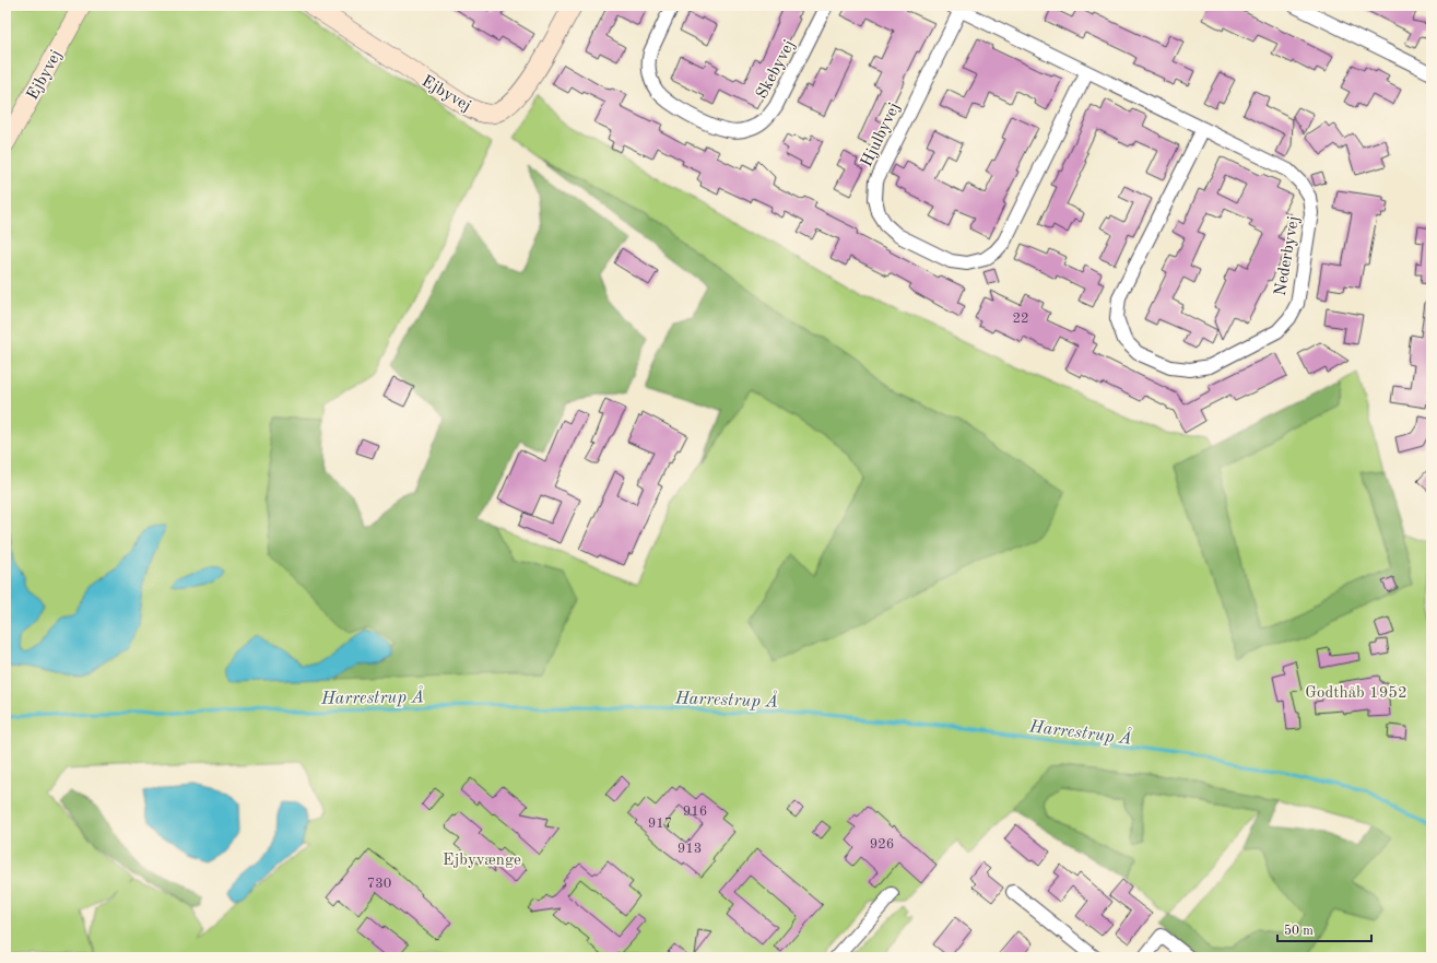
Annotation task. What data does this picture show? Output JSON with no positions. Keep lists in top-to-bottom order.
{
  "streets": {
    "street": [
      "Skebyvej",
      "Ejbyvej",
      "Hjulbyvej",
      "Nederbyvej"
    ]
  },
  "crossings": [
    ["Hjulbyvej", "Nederbyvej"]
  ],
  "water": ["Harrestrup Å"],
  "parks": ["Godthåb 1952", "Ejbyvænge"],
  "house_numbers": [
    "22",
    "916",
    "917",
    "926",
    "913",
    "730"
  ],
  "scale_bar": "50 m"
}
